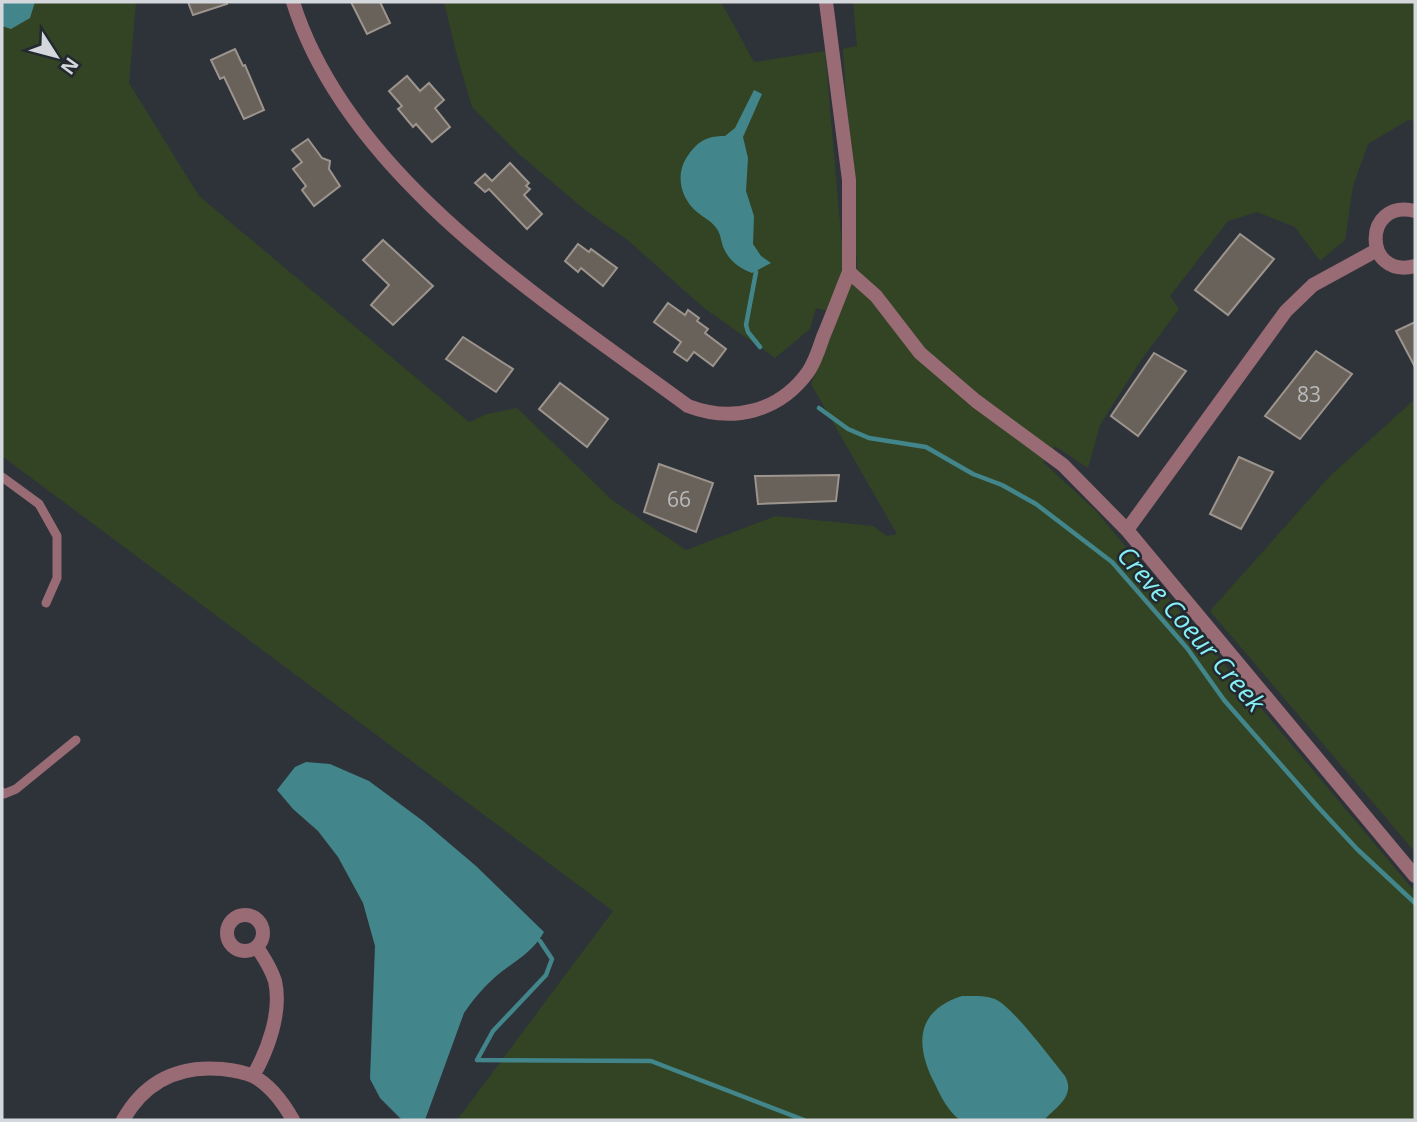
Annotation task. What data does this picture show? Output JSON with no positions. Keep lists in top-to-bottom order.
{
  "water": ["Creve Coeur Creek"],
  "house_numbers": ["83", "66"],
  "north": "bottom right"
}
